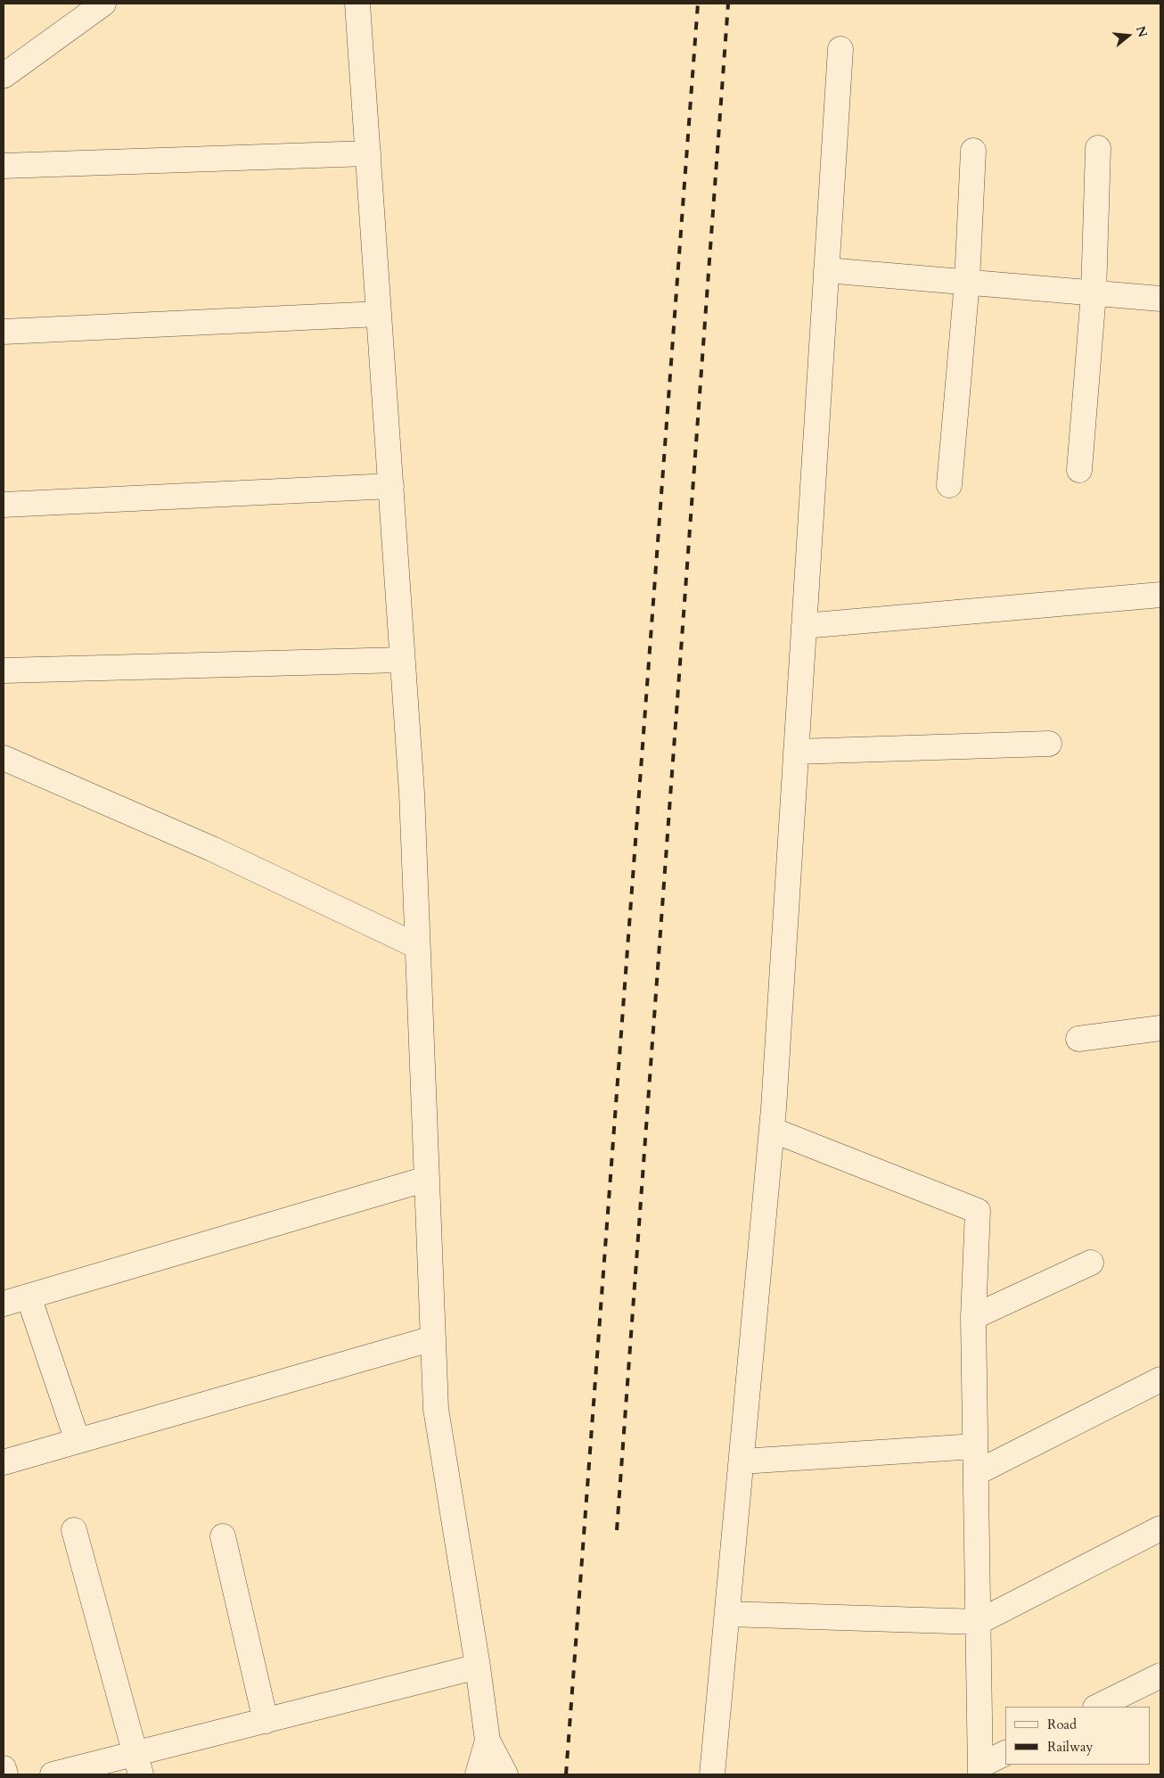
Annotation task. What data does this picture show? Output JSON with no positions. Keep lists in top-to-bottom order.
{
  "legend": ["Road", "Railway"],
  "north": "right"
}
